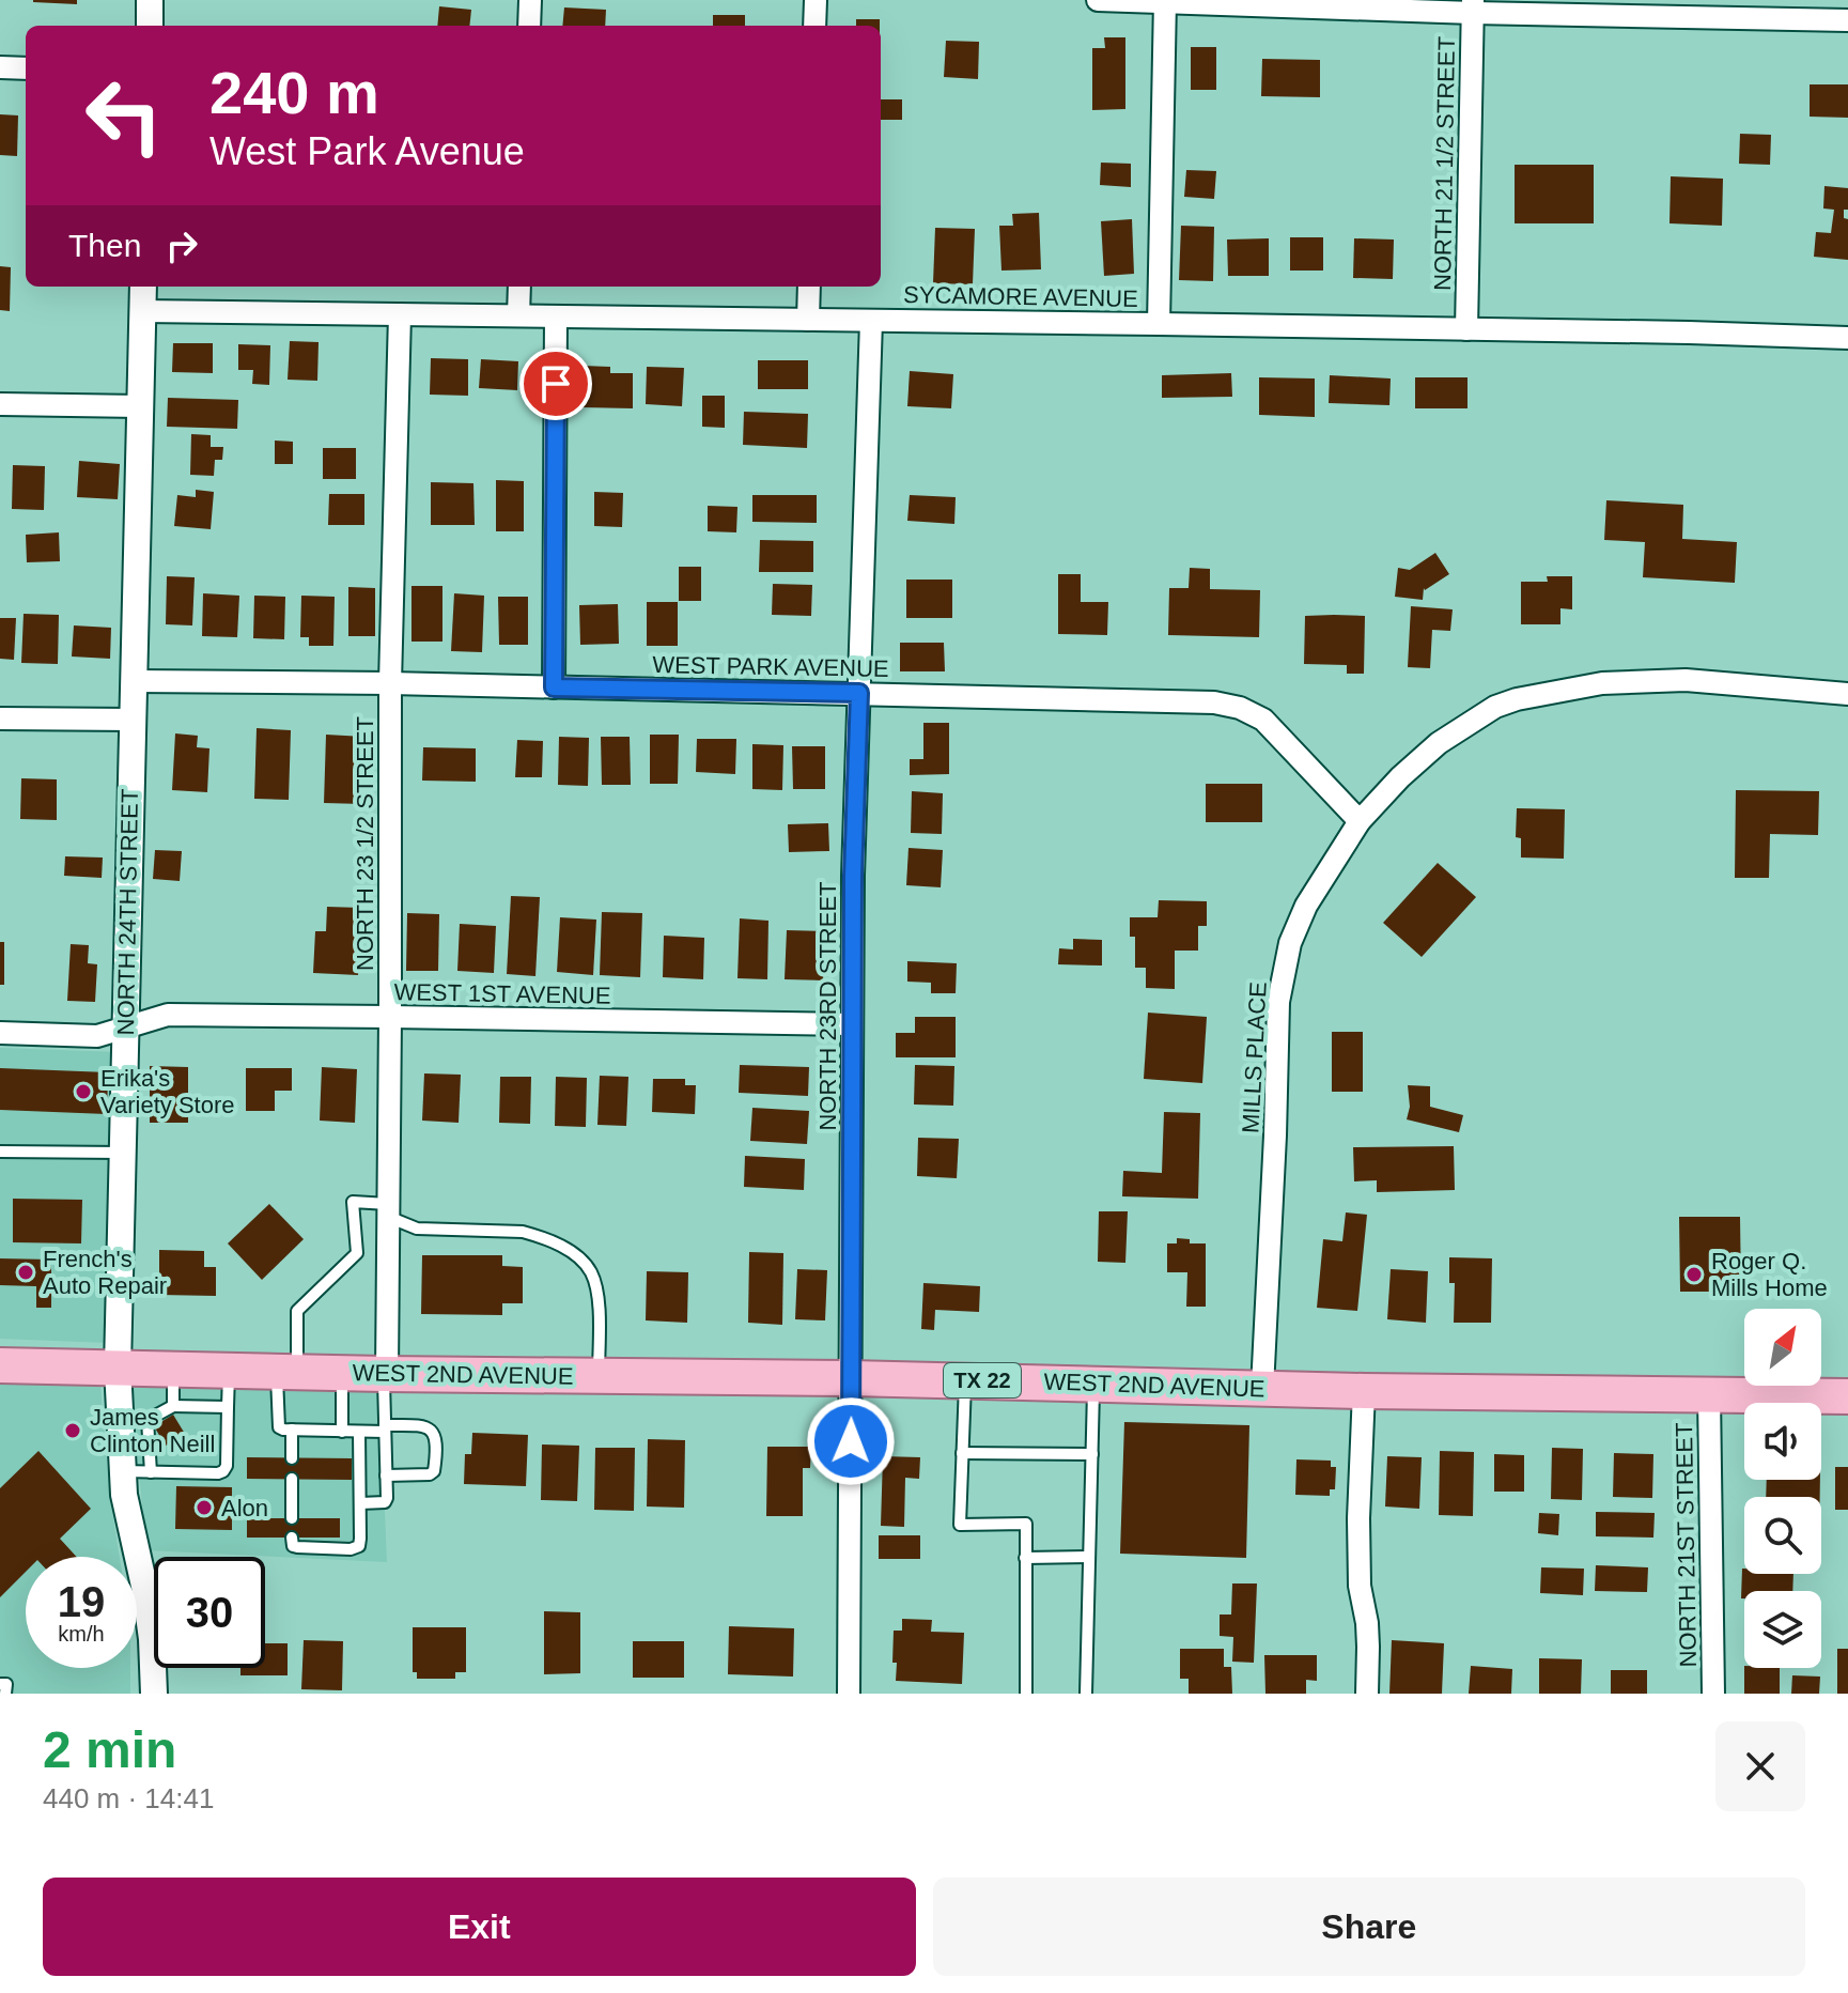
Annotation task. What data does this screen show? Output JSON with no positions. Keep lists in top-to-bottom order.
{
  "streets": {
    "main road": ["WEST 2ND AVENUE", "TX 22"],
    "street": [
      "NORTH 21 1/2 STREET",
      "SYCAMORE AVENUE",
      "WEST PARK AVENUE",
      "NORTH 23 1/2 STREET",
      "NORTH 24TH STREET",
      "WEST 1ST AVENUE",
      "NORTH 23RD STREET",
      "MILLS PLACE",
      "NORTH 21ST STREET"
    ]
  },
  "crossings": [
    ["NORTH 21 1/2 STREET", "SYCAMORE AVENUE"],
    ["SYCAMORE AVENUE", "NORTH 23 1/2 STREET"],
    ["SYCAMORE AVENUE", "NORTH 24TH STREET"],
    ["SYCAMORE AVENUE", "NORTH 23RD STREET"],
    ["WEST PARK AVENUE", "NORTH 23 1/2 STREET"],
    ["WEST PARK AVENUE", "NORTH 24TH STREET"],
    ["WEST PARK AVENUE", "NORTH 23RD STREET"],
    ["WEST PARK AVENUE", "MILLS PLACE"],
    ["NORTH 23 1/2 STREET", "WEST 1ST AVENUE"],
    ["NORTH 23 1/2 STREET", "WEST 2ND AVENUE"],
    ["NORTH 24TH STREET", "WEST 1ST AVENUE"],
    ["NORTH 24TH STREET", "WEST 2ND AVENUE"],
    ["WEST 1ST AVENUE", "NORTH 23RD STREET"],
    ["NORTH 23RD STREET", "WEST 2ND AVENUE"],
    ["MILLS PLACE", "WEST 2ND AVENUE"],
    ["WEST 2ND AVENUE", "NORTH 21ST STREET"]
  ],
  "places": [
    "Erika's Variety Store",
    "French's Auto Repair",
    "Roger Q. Mills Home",
    "James Clinton Neill",
    "Alon"
  ],
  "north": "top right",
  "page": {
    "turn": ["240 m", "West Park Avenue"],
    "then": "Then",
    "speed": "19 km/h",
    "limit": "30",
    "heading": ["2 min", "440 m · 14:41"],
    "buttons": ["Exit", "Share"]
  }
}
